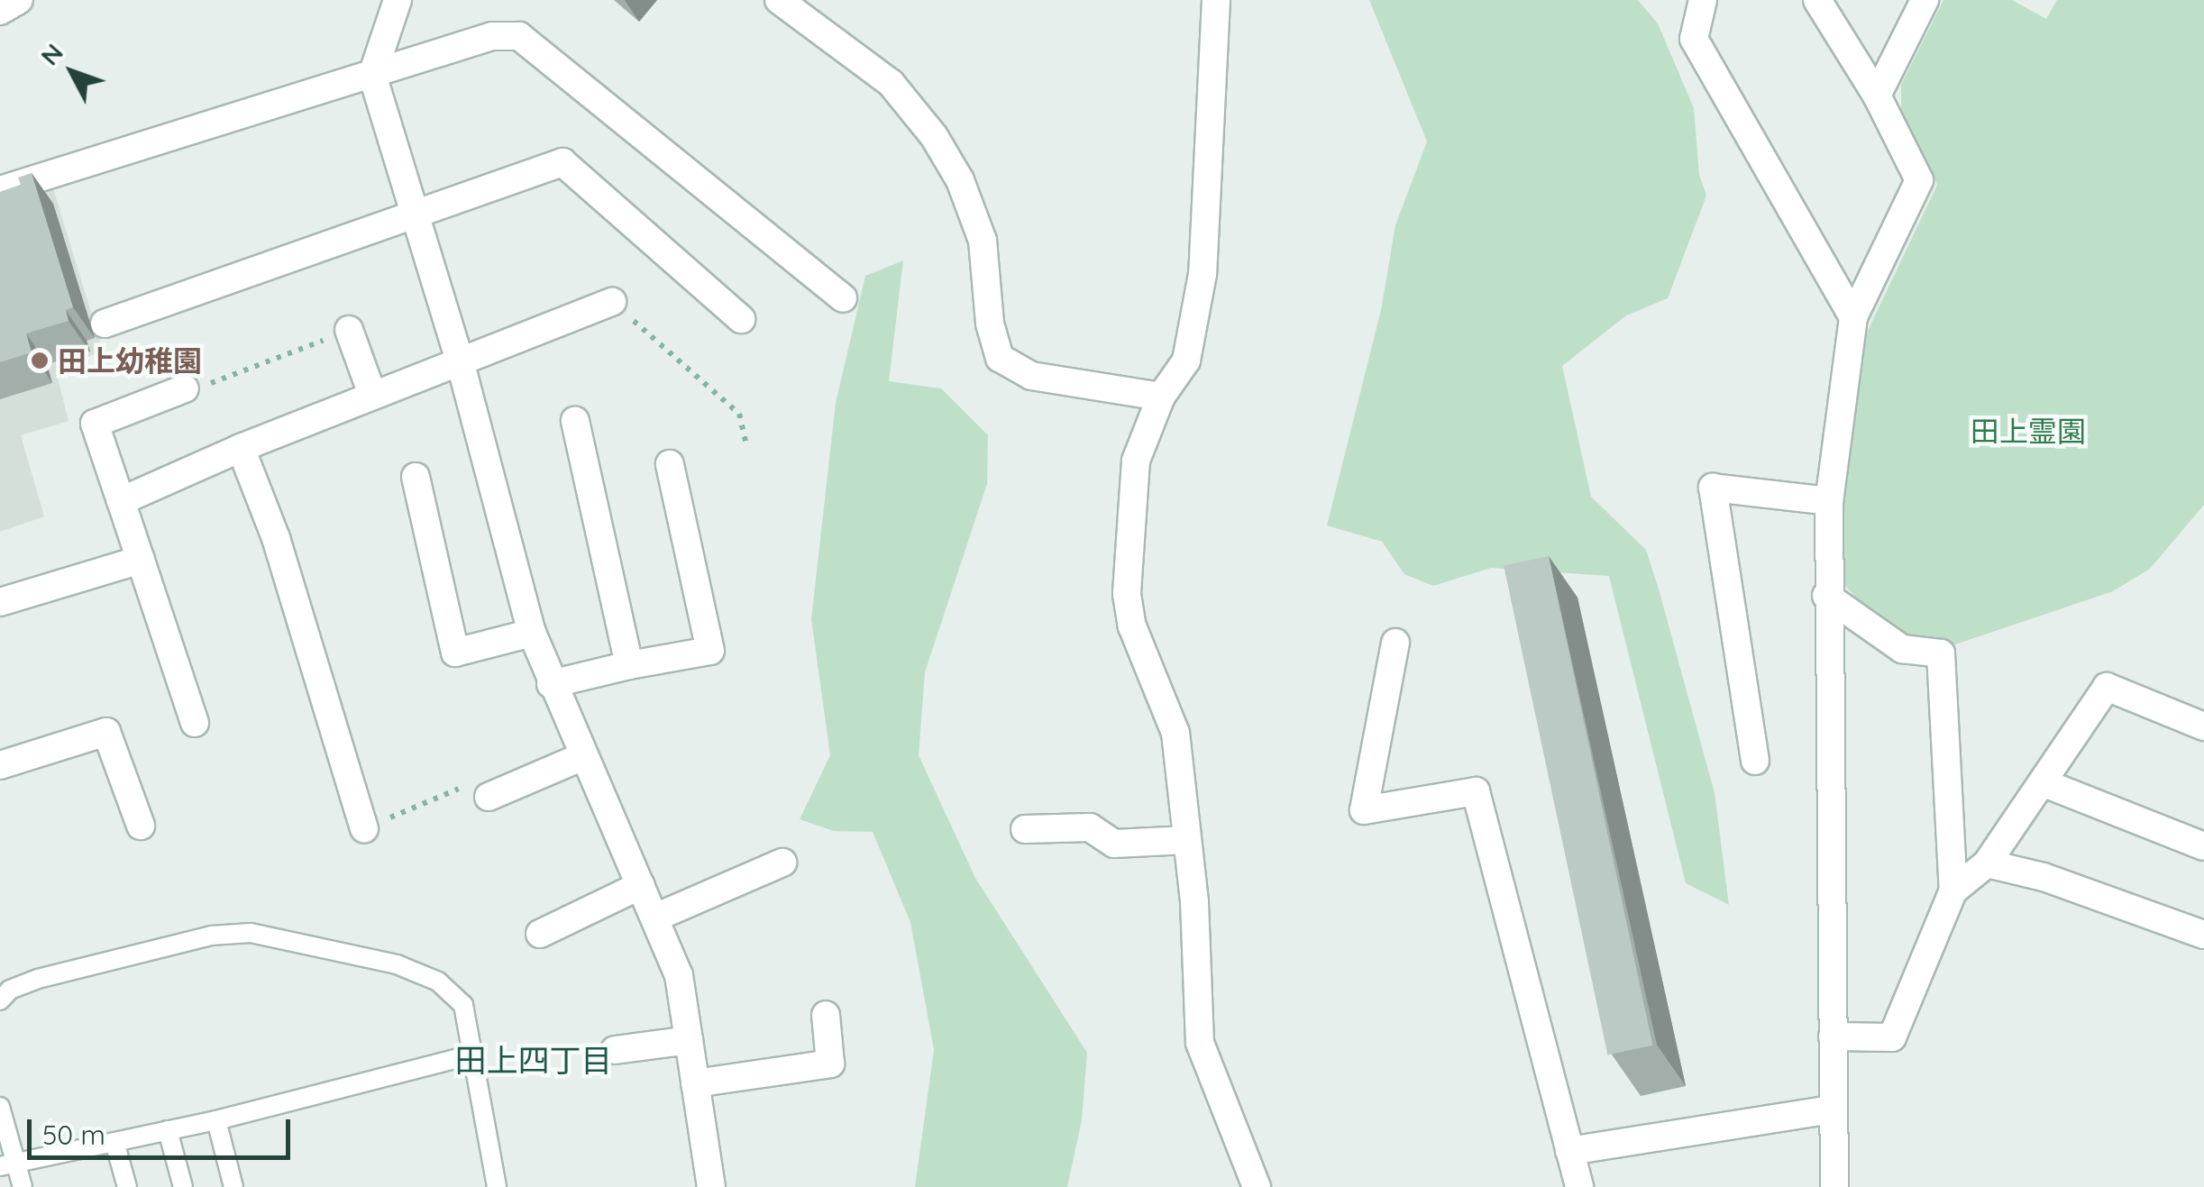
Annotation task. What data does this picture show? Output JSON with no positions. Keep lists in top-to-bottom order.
{
  "districts": ["田上四丁目"],
  "parks": ["田上霊園"],
  "places": ["田上幼稚園"],
  "scale_bar": "50 m",
  "north": "top left"
}
